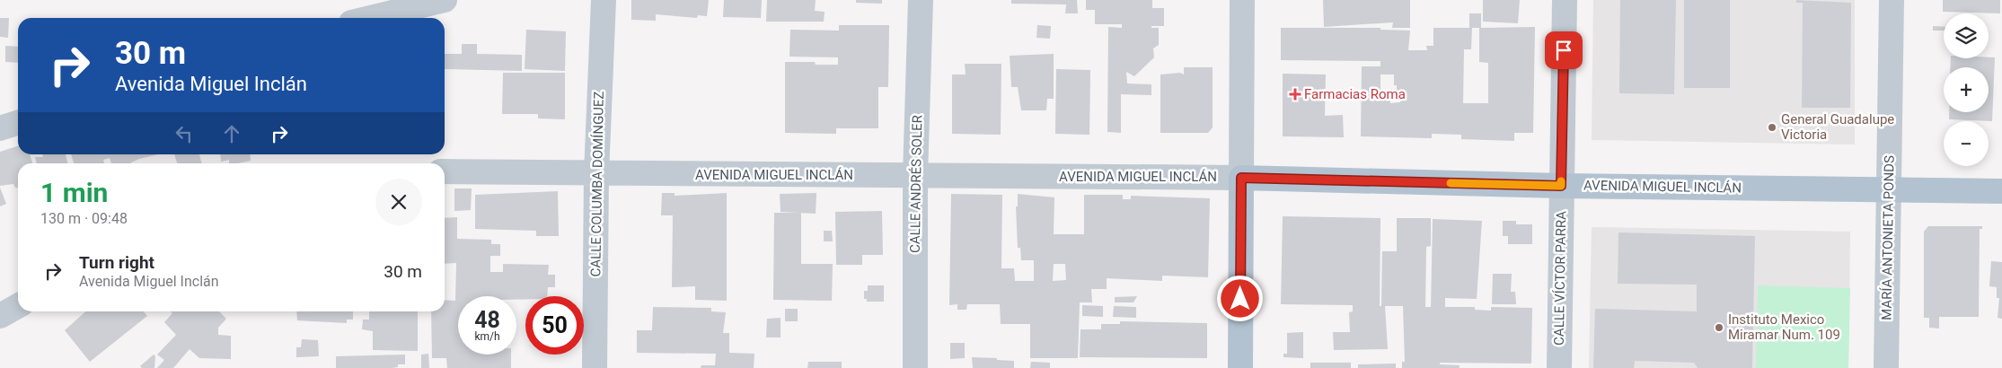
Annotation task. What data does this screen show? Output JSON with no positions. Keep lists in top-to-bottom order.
{
  "streets": {
    "main road": ["AVENIDA MIGUEL INCLÁN"],
    "street": [
      "CALLE COLUMBA DOMÍNGUEZ",
      "CALLE ANDRÉS SOLER",
      "MARÍA ANTONIETA PONDS",
      "CALLE VÍCTOR PARRA"
    ]
  },
  "crossings": [
    ["AVENIDA MIGUEL INCLÁN", "CALLE COLUMBA DOMÍNGUEZ"],
    ["AVENIDA MIGUEL INCLÁN", "CALLE ANDRÉS SOLER"],
    ["AVENIDA MIGUEL INCLÁN", "MARÍA ANTONIETA PONDS"],
    ["AVENIDA MIGUEL INCLÁN", "CALLE VÍCTOR PARRA"]
  ],
  "places": {
    "health": ["Farmacias Roma"],
    "other": ["General Guadalupe Victoria", "Instituto Mexico Miramar Num. 109"]
  },
  "page": {
    "map_buttons": ["+", "−"],
    "turn": ["30 m", "Avenida Miguel Inclán"],
    "heading": ["1 min", "130 m · 09:48"],
    "list": [
      {
        "name": "Turn right",
        "note": "Avenida Miguel Inclán",
        "value": "30 m"
      }
    ],
    "speed": "48 km/h",
    "limit": "50"
  }
}
